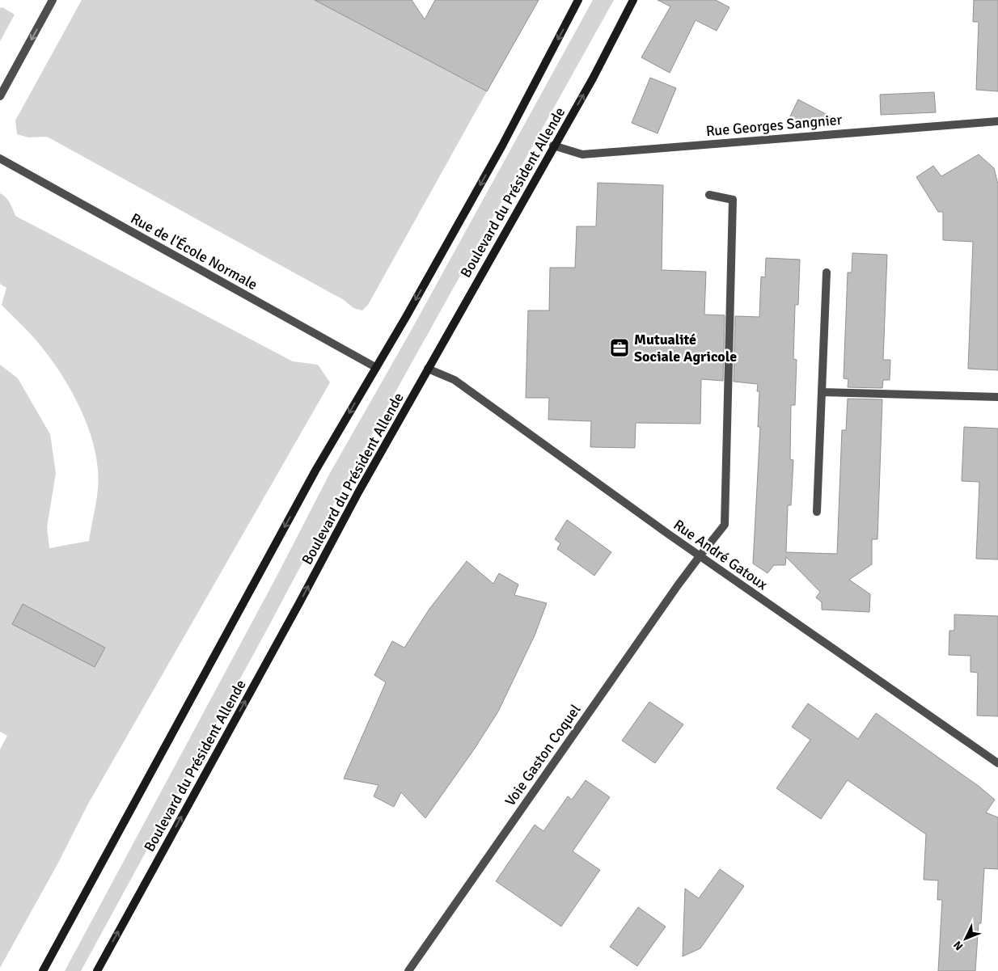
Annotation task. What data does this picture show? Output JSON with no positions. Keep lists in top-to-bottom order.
{
  "streets": {
    "main road": ["Boulevard du Président Allende"],
    "street": [
      "Rue Georges Sangnier",
      "Rue de l'École Normale",
      "Rue André Gatoux",
      "Voie Gaston Coquel"
    ]
  },
  "crossings": [
    ["Rue Georges Sangnier", "Boulevard du Président Allende"],
    ["Boulevard du Président Allende", "Rue André Gatoux"],
    ["Rue André Gatoux", "Voie Gaston Coquel"]
  ],
  "places": {
    "office": ["Mutualité Sociale Agricole"]
  },
  "north": "bottom left"
}
